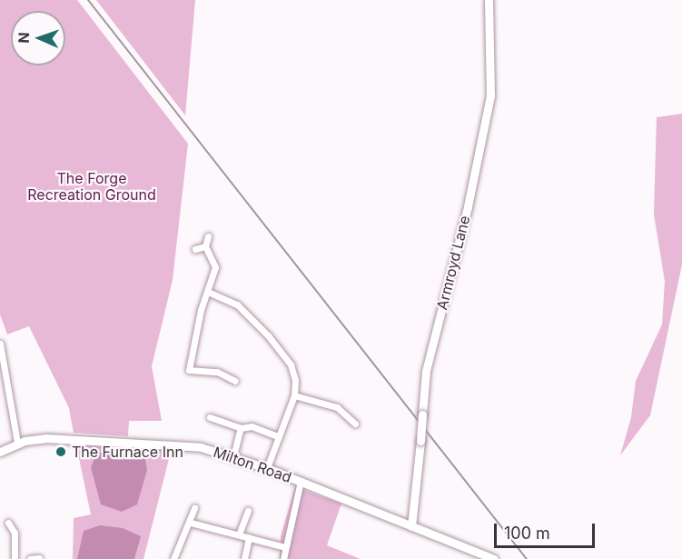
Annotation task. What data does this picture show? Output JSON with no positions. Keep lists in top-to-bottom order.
{
  "streets": {
    "street": ["Armroyd Lane", "Milton Road"]
  },
  "crossings": [
    ["Armroyd Lane", "Milton Road"]
  ],
  "parks": ["The Forge Recreation Ground"],
  "places": ["The Furnace Inn"],
  "scale_bar": "100 m",
  "north": "left"
}
